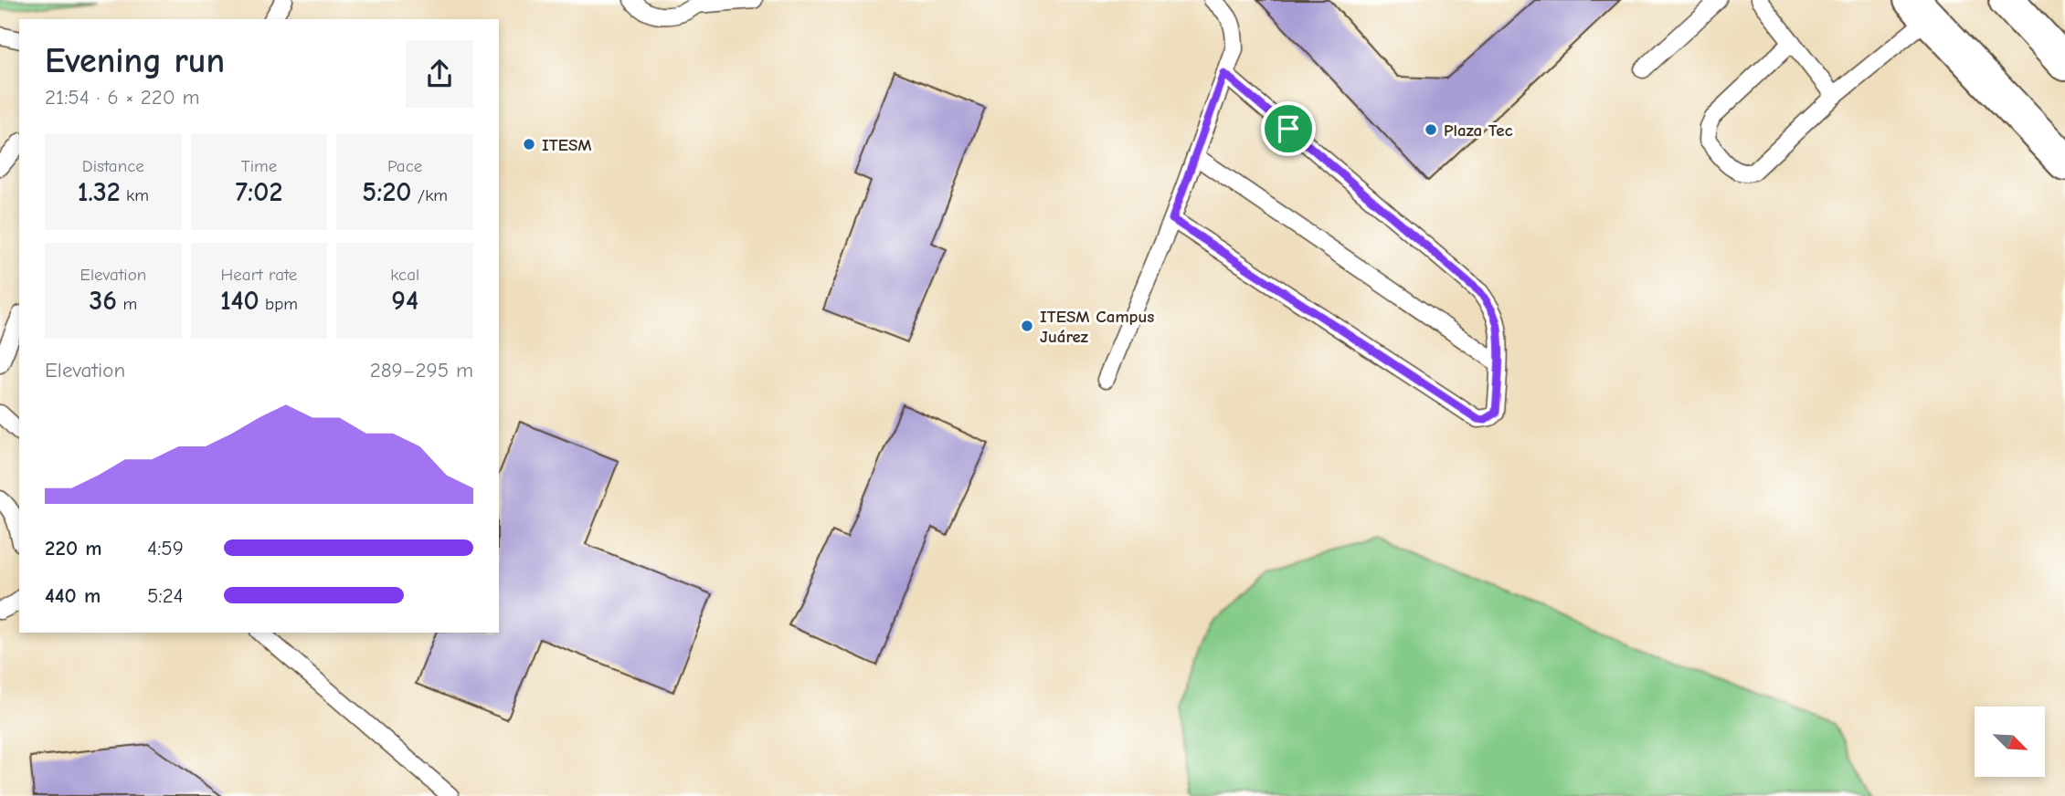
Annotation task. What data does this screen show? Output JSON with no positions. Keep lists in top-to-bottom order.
{
  "places": ["Plaza Tec", "ITESM", "ITESM Campus Juárez"],
  "north": "bottom right",
  "page": {
    "heading": ["Evening run", "21:54 · 6 × 220 m"],
    "stats": [
      ["Distance", "1.32 km"],
      ["Time", "7:02"],
      ["Pace", "5:20 /km"],
      ["Elevation", "36 m"],
      ["Heart rate", "140 bpm"],
      ["kcal", "94"]
    ],
    "chart": ["Elevation", "289–295 m"],
    "list": [
      {
        "name": "220 m",
        "note": "4:59"
      },
      {
        "name": "440 m",
        "note": "5:24"
      }
    ]
  }
}
